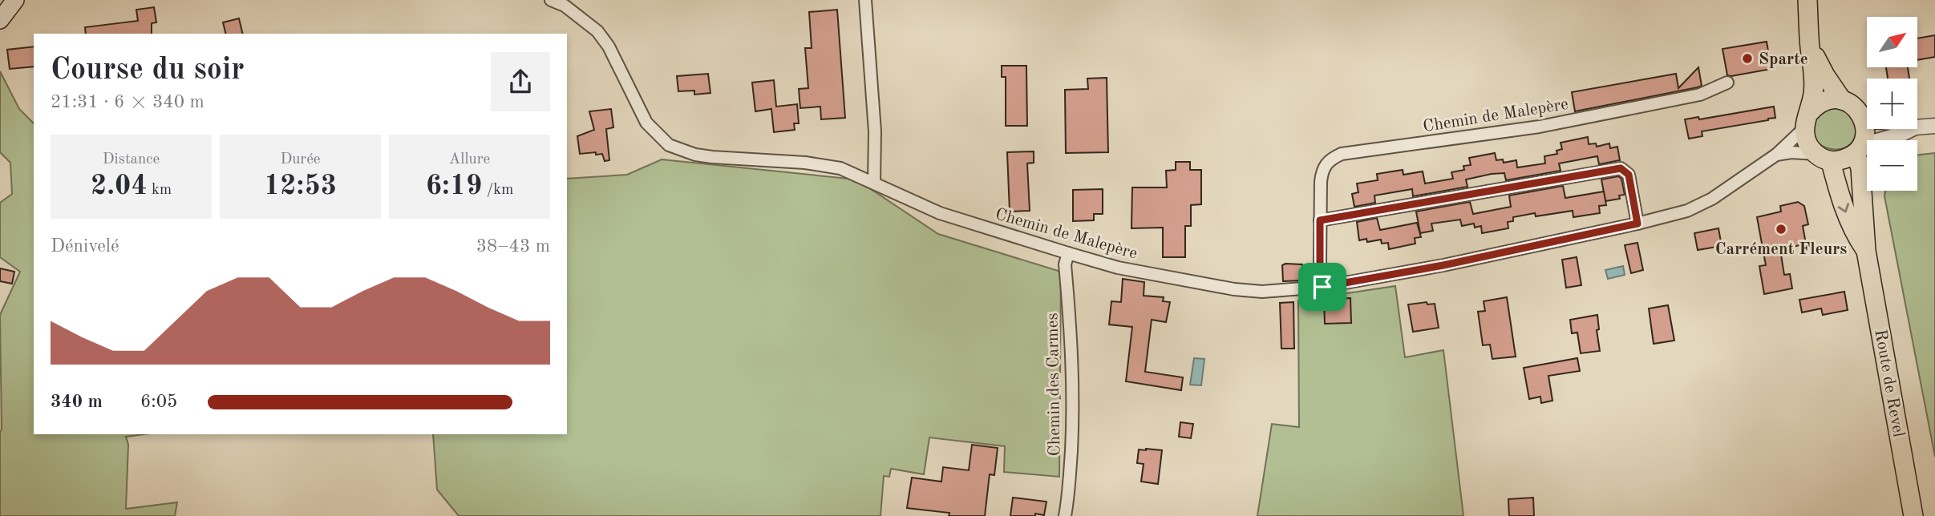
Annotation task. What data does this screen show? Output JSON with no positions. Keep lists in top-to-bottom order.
{
  "streets": {
    "main road": ["Route de Revel"],
    "street": ["Chemin de Malepère", "Chemin des Carmes"]
  },
  "crossings": [
    ["Chemin de Malepère", "Route de Revel"],
    ["Chemin de Malepère", "Chemin des Carmes"]
  ],
  "places": ["Sparte", "Carrément Fleurs"],
  "north": "top right",
  "page": {
    "map_buttons": ["+", "−"],
    "heading": ["Course du soir", "21:31 · 6 × 340 m"],
    "stats": [
      ["Distance", "2.04 km"],
      ["Durée", "12:53"],
      ["Allure", "6:19 /km"]
    ],
    "chart": ["Dénivelé", "38–43 m"],
    "list": [
      {
        "name": "340 m",
        "note": "6:05"
      }
    ]
  }
}
